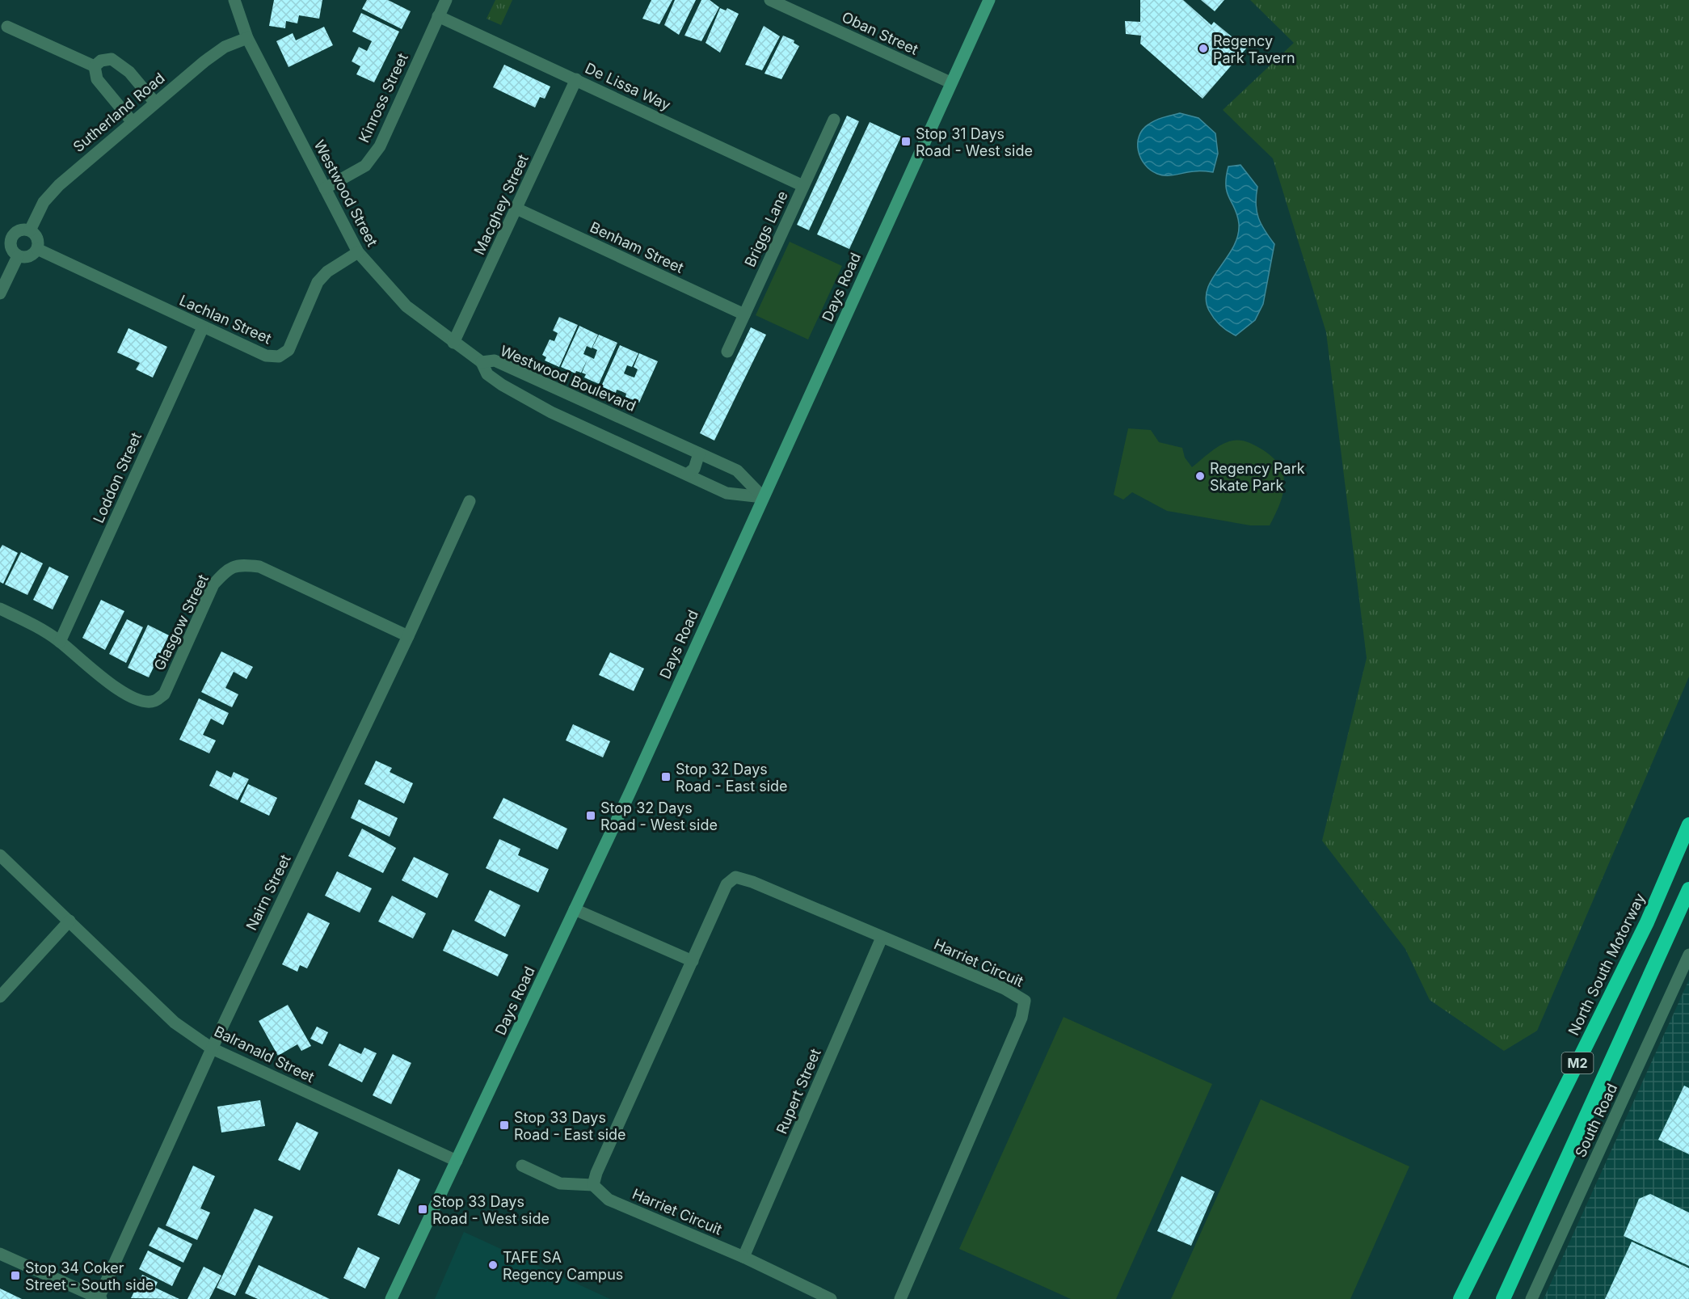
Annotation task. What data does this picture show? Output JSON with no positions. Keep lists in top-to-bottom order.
{
  "streets": {
    "highway": ["North South Motorway", "M2"],
    "street": [
      "Oban Street",
      "De Lissa Way",
      "Kinross Street",
      "Sutherland Road",
      "Westwood Street",
      "Macghey Street",
      "Briggs Lane",
      "Benham Street",
      "Days Road",
      "Lachlan Street",
      "Westwood Boulevard",
      "Loddon Street",
      "Glasgow Street",
      "Nairn Street",
      "Harriet Circuit",
      "Balranald Street",
      "Rupert Street",
      "South Road"
    ]
  },
  "crossings": [
    ["Oban Street", "Days Road"],
    ["De Lissa Way", "Kinross Street"],
    ["De Lissa Way", "Macghey Street"],
    ["De Lissa Way", "Briggs Lane"],
    ["Kinross Street", "Westwood Street"],
    ["Sutherland Road", "Westwood Street"],
    ["Sutherland Road", "Lachlan Street"],
    ["Westwood Street", "Macghey Street"],
    ["Westwood Street", "Lachlan Street"],
    ["Westwood Street", "Westwood Boulevard"],
    ["Macghey Street", "Benham Street"],
    ["Briggs Lane", "Benham Street"],
    ["Days Road", "Westwood Boulevard"],
    ["Days Road", "Balranald Street"],
    ["Lachlan Street", "Loddon Street"],
    ["Loddon Street", "Glasgow Street"],
    ["Glasgow Street", "Nairn Street"],
    ["Nairn Street", "Balranald Street"],
    ["Harriet Circuit", "Rupert Street"]
  ],
  "places": {
    "other": ["Regency Park Tavern", "Regency Park Skate Park", "TAFE SA Regency Campus"],
    "transit": [
      "Stop 31 Days Road - West side",
      "Stop 32 Days Road - East side",
      "Stop 32 Days Road - West side",
      "Stop 33 Days Road - East side",
      "Stop 33 Days Road - West side",
      "Stop 34 Coker Street - South side"
    ]
  }
}
